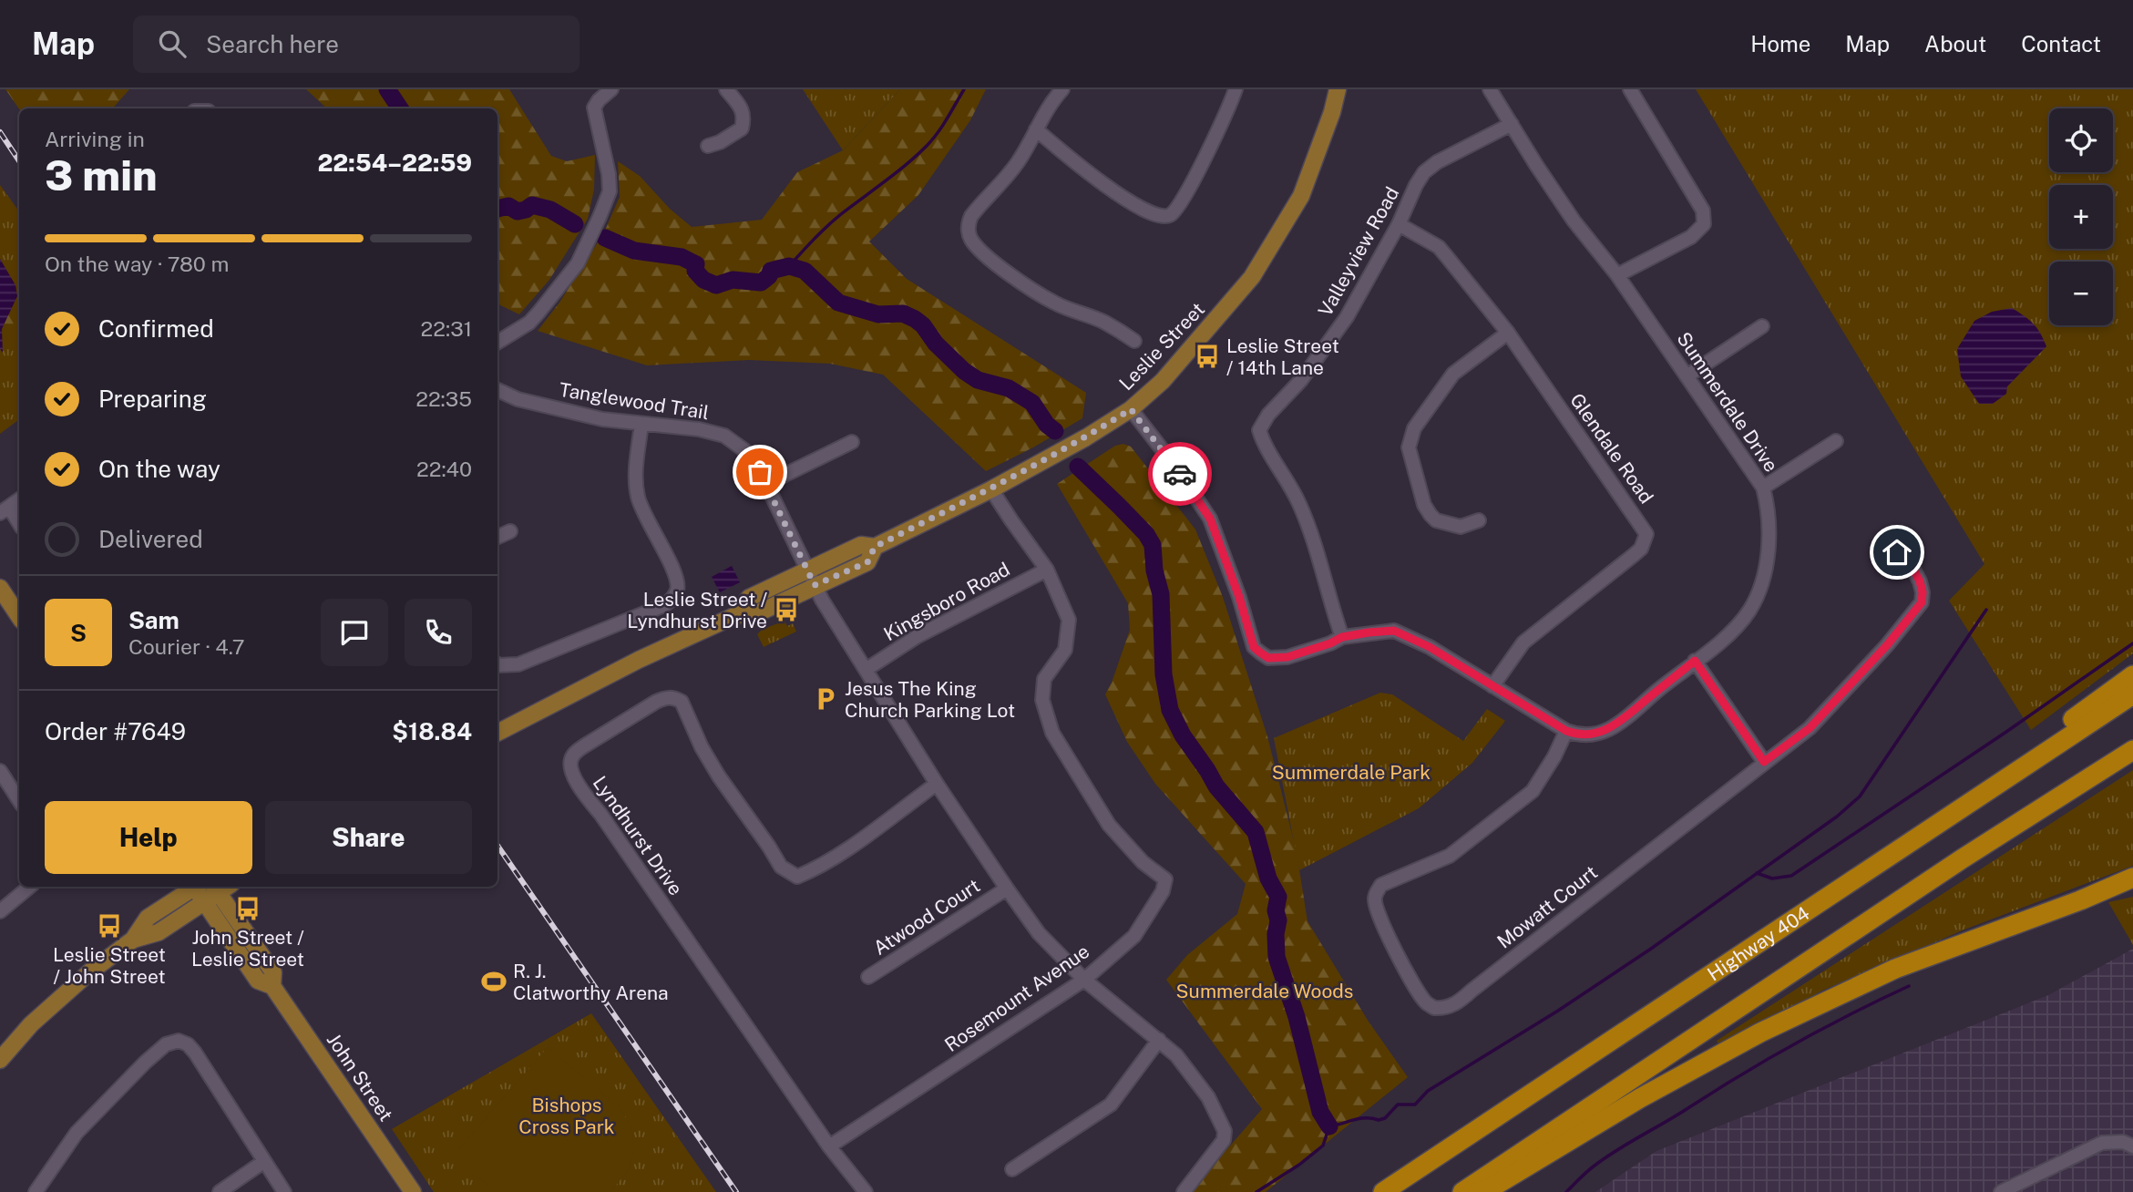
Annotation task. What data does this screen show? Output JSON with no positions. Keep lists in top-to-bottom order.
{
  "streets": {
    "highway": ["Highway 404"],
    "main road": ["Leslie Street", "John Street"],
    "street": [
      "Valleyview Road",
      "Tanglewood Trail",
      "Summerdale Drive",
      "Glendale Road",
      "Kingsboro Road",
      "Lyndhurst Drive",
      "Mowatt Court",
      "Atwood Court",
      "Rosemount Avenue"
    ]
  },
  "crossings": [
    ["Valleyview Road", "Summerdale Drive"],
    ["Valleyview Road", "Glendale Road"],
    ["Leslie Street", "Tanglewood Trail"],
    ["Leslie Street", "Summerdale Drive"],
    ["Leslie Street", "Rosemount Avenue"],
    ["Summerdale Drive", "Glendale Road"],
    ["Summerdale Drive", "Mowatt Court"],
    ["Kingsboro Road", "Rosemount Avenue"],
    ["Lyndhurst Drive", "Rosemount Avenue"]
  ],
  "parks": ["Summerdale Park", "Summerdale Woods", "Bishops Cross Park"],
  "places": {
    "bus stop": [
      "Leslie Street / 14th Lane",
      "Leslie Street / Lyndhurst Drive",
      "John Street / Leslie Street",
      "Leslie Street / John Street"
    ],
    "parking": ["Jesus The King Church Parking Lot"],
    "sports": ["R. J. Clatworthy Arena"]
  },
  "page": {
    "header": "Map",
    "search": "Search here",
    "nav": [
      "Home",
      "Map",
      "About",
      "Contact"
    ],
    "map_buttons": ["+", "−"],
    "heading": ["3 min", "Arriving in", "22:54–22:59"],
    "panel": [
      "Sam",
      "Courier · 4.7",
      "Order #7649",
      "$18.84"
    ],
    "bar": "On the way · 780 m",
    "list": [
      ["Confirmed", "22:31"],
      ["Preparing", "22:35"],
      ["On the way", "22:40"],
      "Delivered"
    ],
    "round": "S",
    "buttons": ["Help", "Share"]
  }
}
